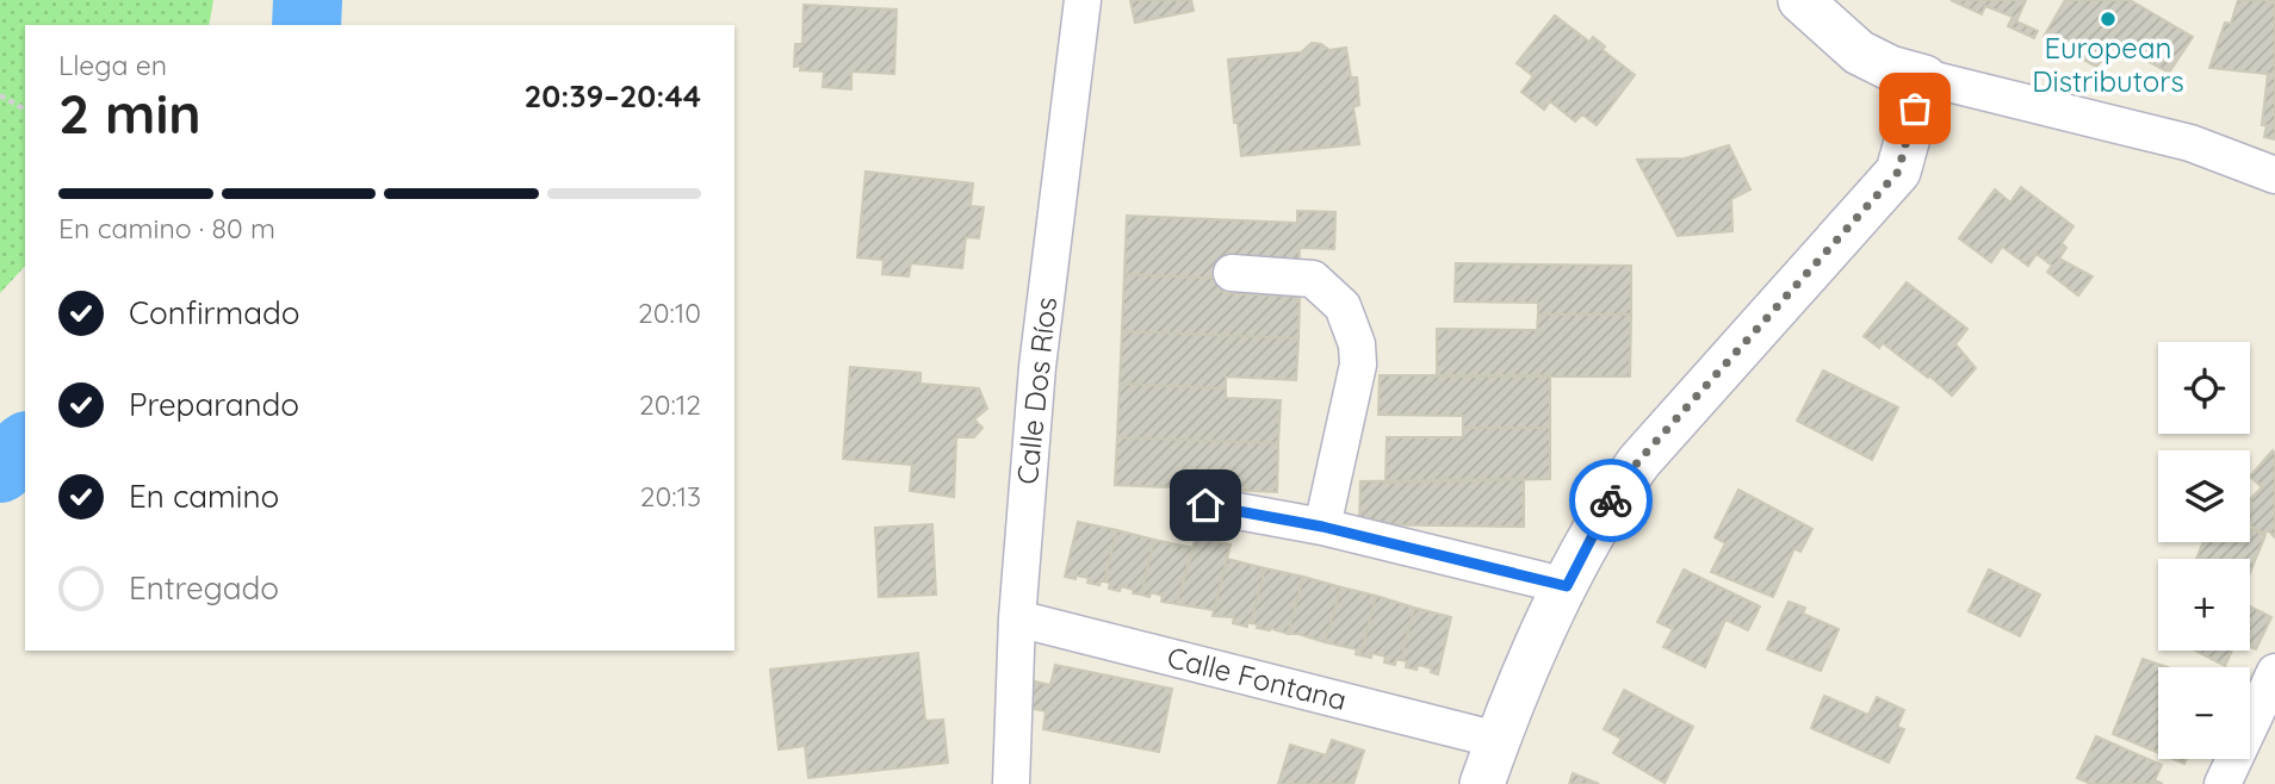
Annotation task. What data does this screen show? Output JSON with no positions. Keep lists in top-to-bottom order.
{
  "streets": {
    "street": ["Calle Dos Ríos", "Calle Fontana"]
  },
  "crossings": [
    ["Calle Dos Ríos", "Calle Fontana"]
  ],
  "places": ["European Distributors"],
  "page": {
    "heading": ["2 min", "Llega en", "20:39–20:44"],
    "bar": "En camino · 80 m",
    "list": [
      ["Confirmado", "20:10"],
      ["Preparando", "20:12"],
      ["En camino", "20:13"],
      "Entregado"
    ],
    "map_buttons": ["+", "−"]
  }
}
